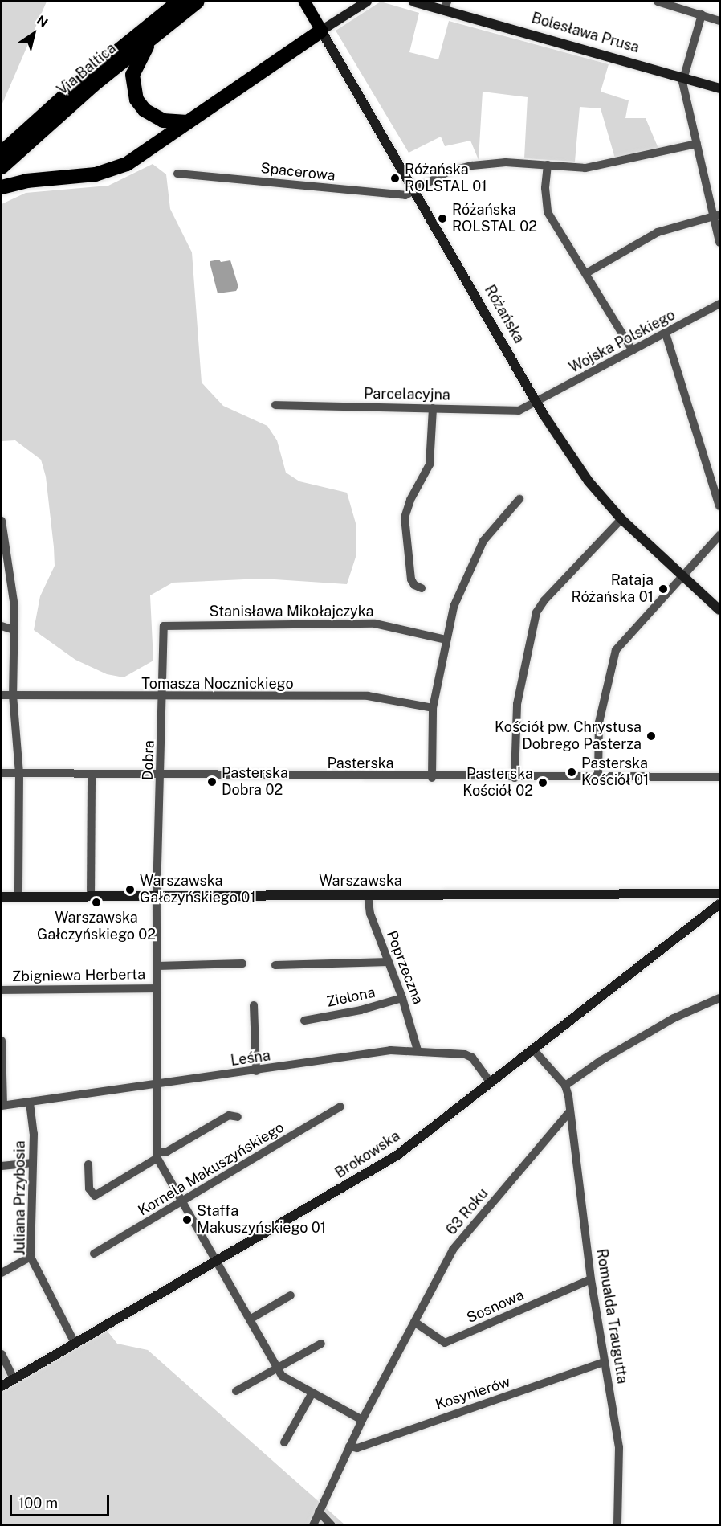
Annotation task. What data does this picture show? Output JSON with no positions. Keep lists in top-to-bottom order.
{
  "streets": {
    "highway": ["Via Baltica"],
    "main road": ["Różańska"],
    "street": [
      "Bolesława Prusa",
      "Spacerowa",
      "Wojska Polskiego",
      "Parcelacyjna",
      "Stanisława Mikołajczyka",
      "Tomasza Nocznickiego",
      "Dobra",
      "Pasterska",
      "Warszawska",
      "Poprzeczna",
      "Zbigniewa Herberta",
      "Zielona",
      "Leśna",
      "Brokowska",
      "Kornela Makuszyńskiego",
      "Juliana Przybosia",
      "63 Roku",
      "Sosnowa",
      "Romualda Traugutta",
      "Kosynierów"
    ]
  },
  "crossings": [
    ["Spacerowa", "Różańska"],
    ["Różańska", "Wojska Polskiego"],
    ["Różańska", "Parcelacyjna"],
    ["Wojska Polskiego", "Parcelacyjna"],
    ["Stanisława Mikołajczyka", "Dobra"],
    ["Tomasza Nocznickiego", "Dobra"],
    ["Dobra", "Pasterska"],
    ["Dobra", "Warszawska"],
    ["Dobra", "Zbigniewa Herberta"],
    ["Dobra", "Leśna"],
    ["Warszawska", "Poprzeczna"],
    ["Poprzeczna", "Zielona"],
    ["Poprzeczna", "Leśna"],
    ["Leśna", "Brokowska"],
    ["Leśna", "Juliana Przybosia"],
    ["Brokowska", "Juliana Przybosia"],
    ["63 Roku", "Sosnowa"],
    ["63 Roku", "Romualda Traugutta"],
    ["63 Roku", "Kosynierów"],
    ["Sosnowa", "Romualda Traugutta"],
    ["Romualda Traugutta", "Kosynierów"]
  ],
  "places": [
    "Różańska ROLSTAL 01",
    "Różańska ROLSTAL 02",
    "Rataja Różańska 01",
    "Kościół pw. Chrystusa Dobrego Pasterza",
    "Pasterska Kościół 01",
    "Pasterska Dobra 02",
    "Pasterska Kościół 02",
    "Warszawska Gałczyńskiego 01",
    "Warszawska Gałczyńskiego 02",
    "Staffa Makuszyńskiego 01"
  ],
  "scale_bar": "100 m",
  "north": "top right"
}
